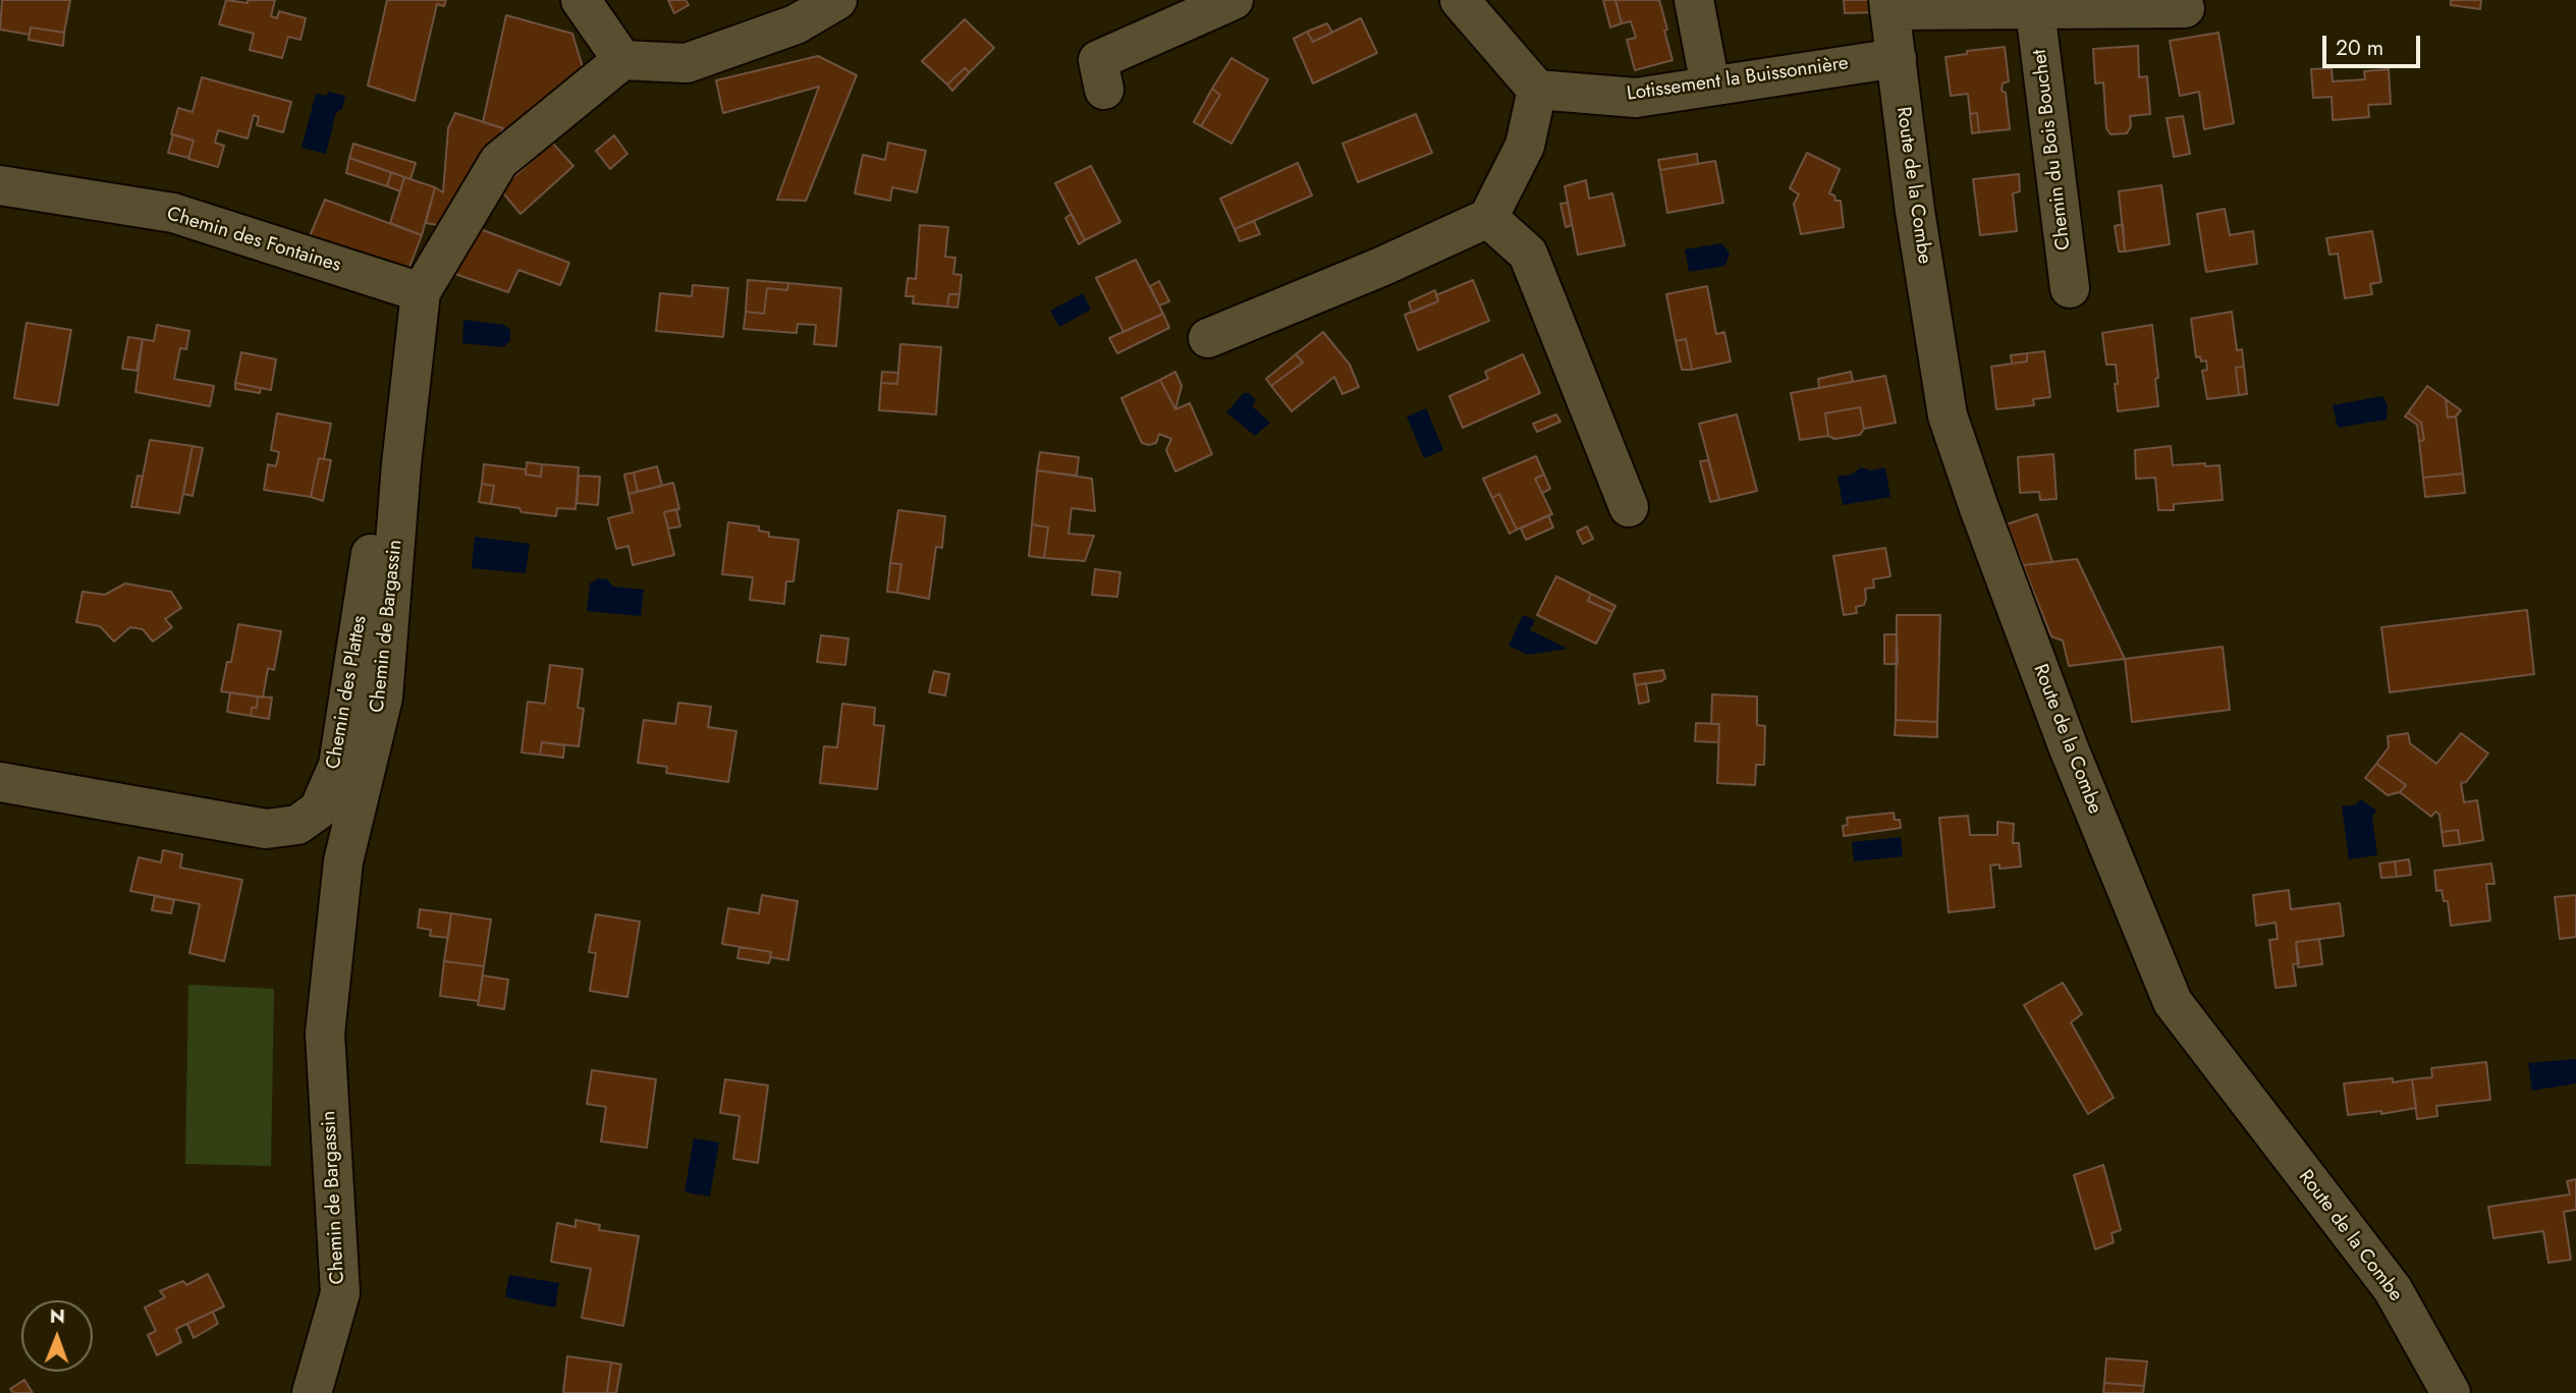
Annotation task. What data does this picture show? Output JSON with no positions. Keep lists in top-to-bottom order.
{
  "streets": {
    "street": [
      "Lotissement la Buissonnière",
      "Chemin du Bois Bouchet",
      "Route de la Combe",
      "Chemin des Fontaines",
      "Chemin de Bargassin",
      "Chemin des Plattes"
    ]
  },
  "crossings": [
    ["Lotissement la Buissonnière", "Route de la Combe"],
    ["Chemin des Fontaines", "Chemin de Bargassin"],
    ["Chemin de Bargassin", "Chemin des Plattes"]
  ],
  "scale_bar": "20 m",
  "north": "top"
}
